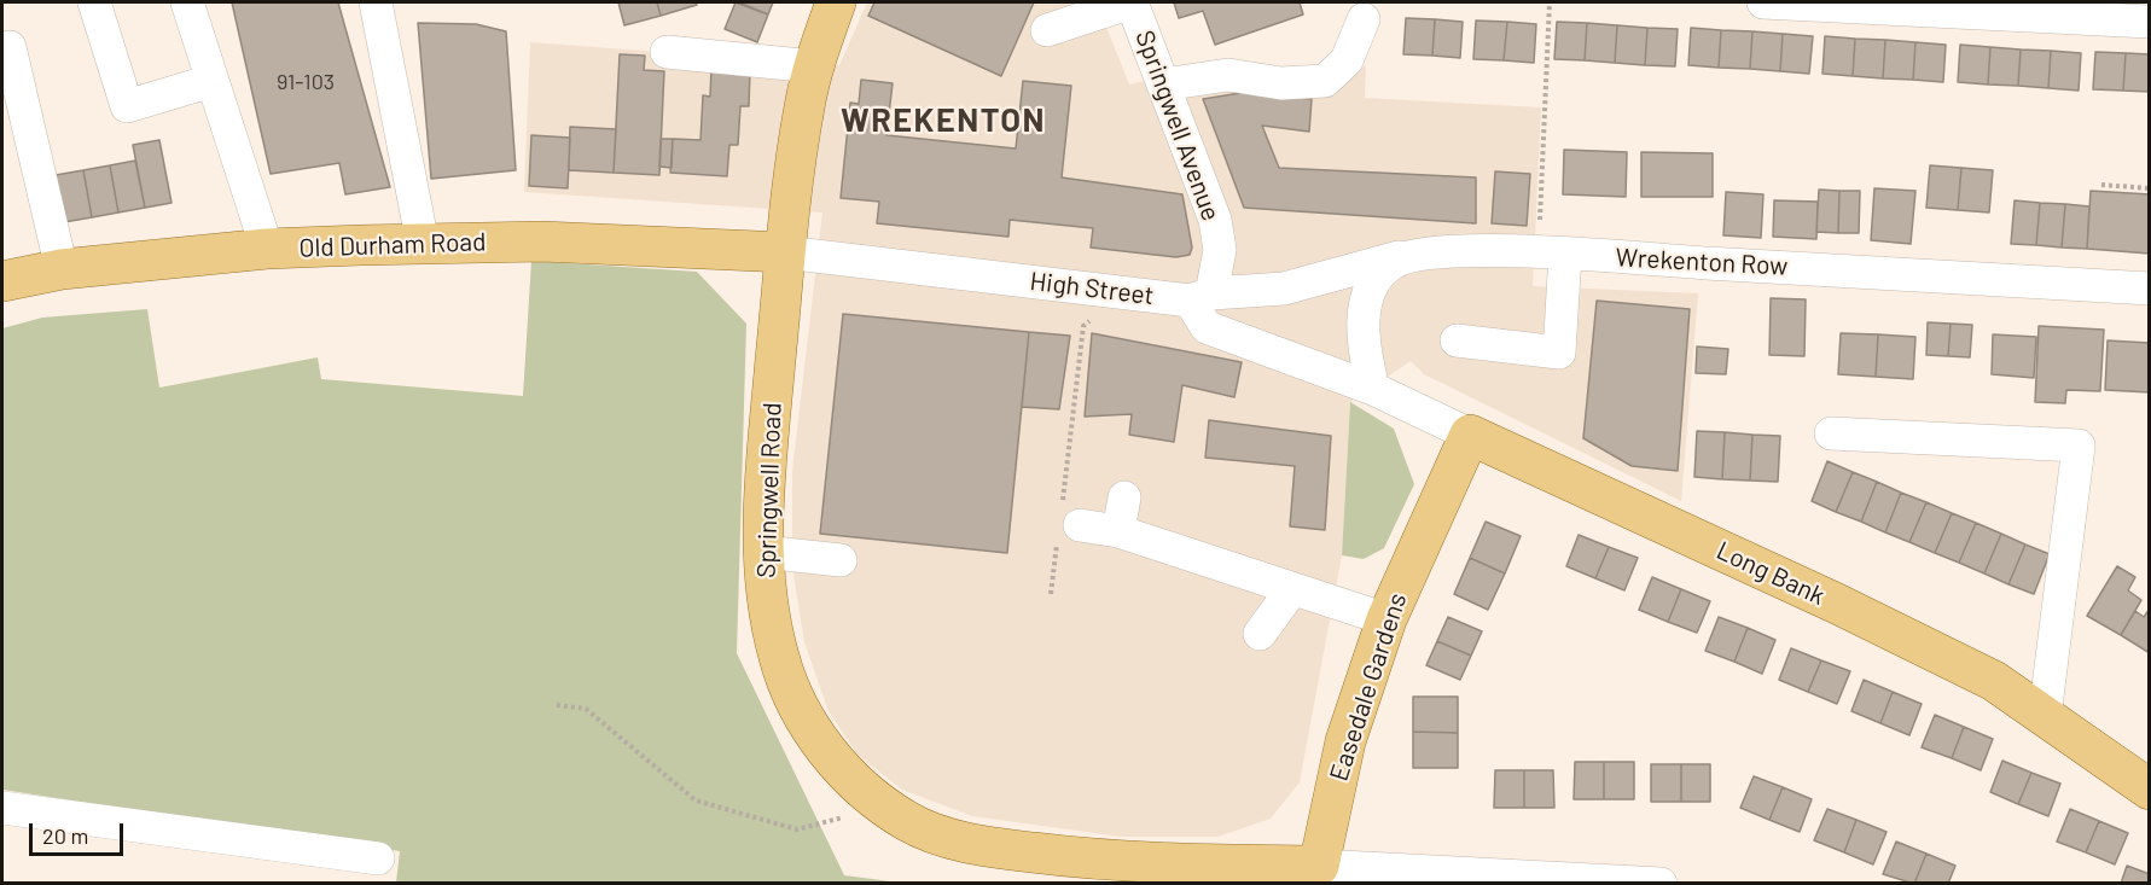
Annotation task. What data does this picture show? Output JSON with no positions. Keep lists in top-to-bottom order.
{
  "streets": {
    "main road": [
      "Old Durham Road",
      "Springwell Road",
      "Long Bank",
      "Easedale Gardens"
    ],
    "street": ["Springwell Avenue", "Wrekenton Row", "High Street"]
  },
  "crossings": [
    ["Springwell Avenue", "Wrekenton Row"],
    ["Springwell Avenue", "High Street"],
    ["Old Durham Road", "High Street"],
    ["Old Durham Road", "Springwell Road"],
    ["Wrekenton Row", "High Street"],
    ["High Street", "Springwell Road"],
    ["High Street", "Long Bank"],
    ["Springwell Road", "Easedale Gardens"],
    ["Long Bank", "Easedale Gardens"]
  ],
  "districts": ["WREKENTON"],
  "house_numbers": ["91-103"],
  "scale_bar": "20 m"
}
